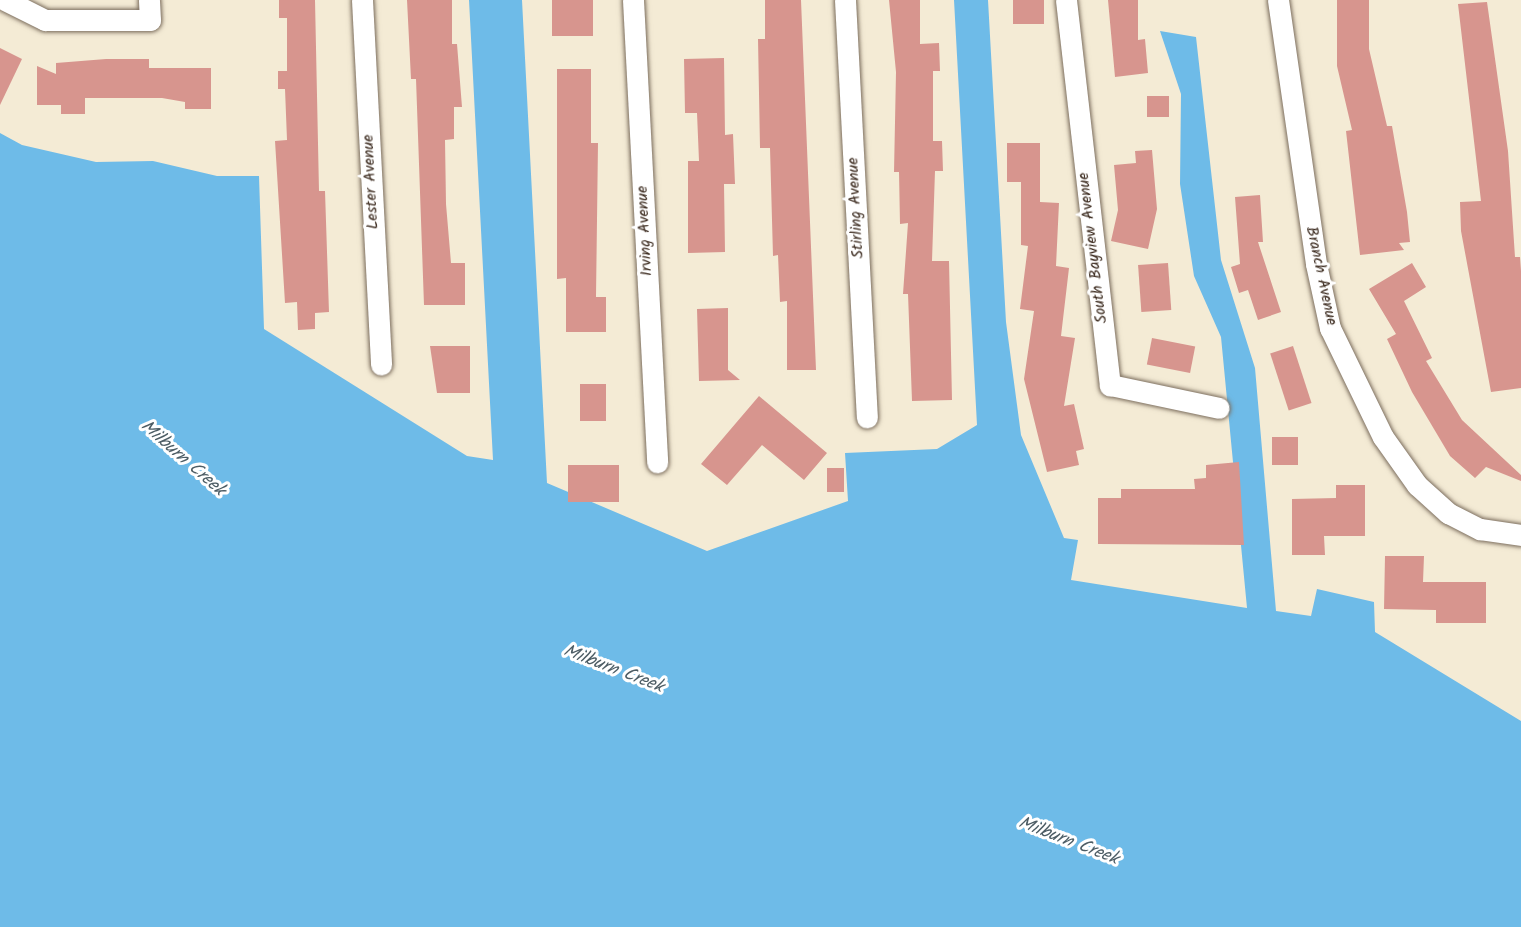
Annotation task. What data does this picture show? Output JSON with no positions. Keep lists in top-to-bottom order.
{
  "streets": {
    "street": [
      "Lester Avenue",
      "Stirling Avenue",
      "Irving Avenue",
      "South Bayview Avenue",
      "Branch Avenue"
    ]
  },
  "water": ["Milburn Creek"]
}
